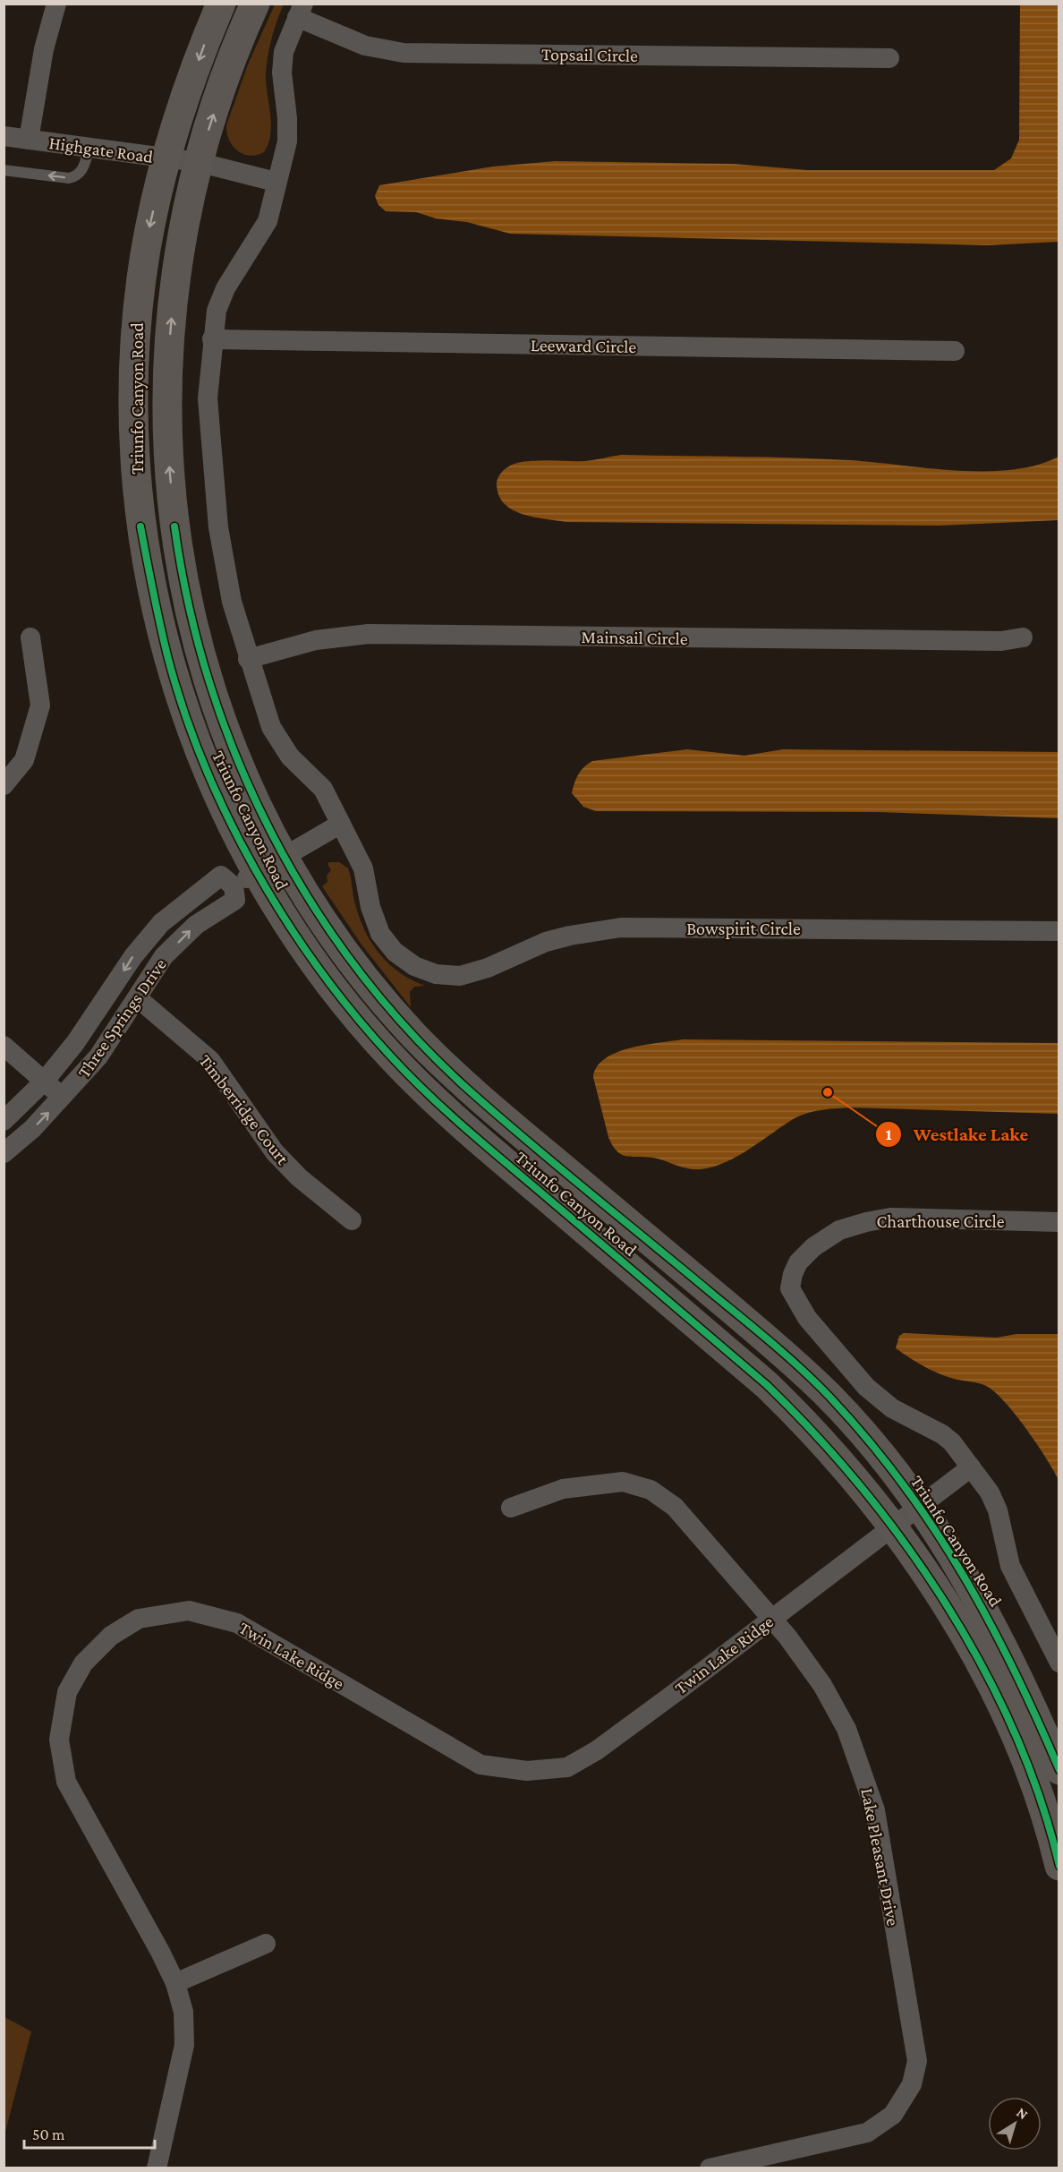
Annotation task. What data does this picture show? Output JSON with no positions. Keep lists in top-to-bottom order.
{
  "streets": {
    "street": [
      "Topsail Circle",
      "Highgate Road",
      "Leeward Circle",
      "Triunfo Canyon Road",
      "Mainsail Circle",
      "Bowspirit Circle",
      "Three Springs Drive",
      "Timberridge Court",
      "Charthouse Circle",
      "Twin Lake Ridge",
      "Lake Pleasant Drive"
    ]
  },
  "crossings": [
    ["Highgate Road", "Triunfo Canyon Road"],
    ["Triunfo Canyon Road", "Bowspirit Circle"],
    ["Triunfo Canyon Road", "Three Springs Drive"],
    ["Triunfo Canyon Road", "Charthouse Circle"],
    ["Triunfo Canyon Road", "Twin Lake Ridge"],
    ["Three Springs Drive", "Timberridge Court"],
    ["Twin Lake Ridge", "Lake Pleasant Drive"]
  ],
  "places": ["Westlake Lake"],
  "scale_bar": "50 m",
  "north": "top right"
}
